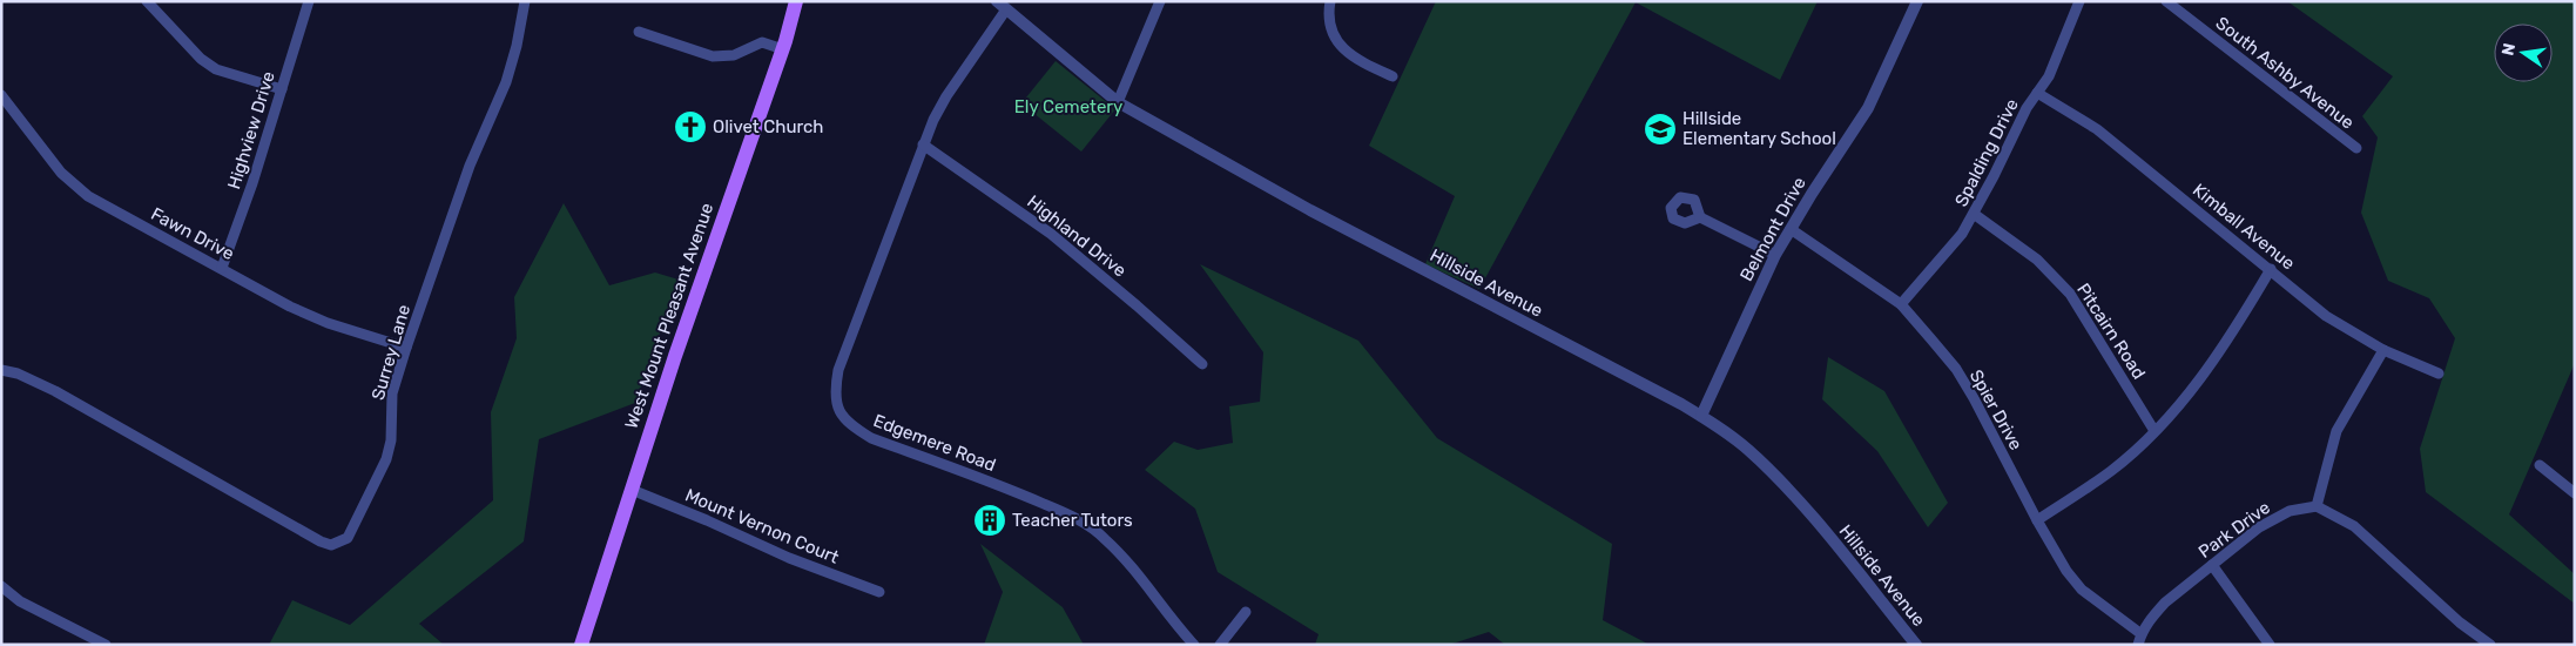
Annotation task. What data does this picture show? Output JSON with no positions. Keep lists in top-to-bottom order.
{
  "streets": {
    "main road": ["West Mount Pleasant Avenue"],
    "street": [
      "South Ashby Avenue",
      "Highview Drive",
      "Spalding Drive",
      "Kimball Avenue",
      "Belmont Drive",
      "Fawn Drive",
      "Highland Drive",
      "Hillside Avenue",
      "Pitcairn Road",
      "Surrey Lane",
      "Spier Drive",
      "Edgemere Road",
      "Mount Vernon Court",
      "Park Drive"
    ]
  },
  "crossings": [
    ["Highview Drive", "Fawn Drive"],
    ["Spalding Drive", "Kimball Avenue"],
    ["Spalding Drive", "Pitcairn Road"],
    ["Spalding Drive", "Spier Drive"],
    ["Belmont Drive", "Hillside Avenue"],
    ["Belmont Drive", "Spier Drive"],
    ["Fawn Drive", "Surrey Lane"],
    ["Highland Drive", "Edgemere Road"],
    ["Hillside Avenue", "Edgemere Road"],
    ["West Mount Pleasant Avenue", "Mount Vernon Court"],
    ["Spier Drive", "Park Drive"]
  ],
  "parks": ["Ely Cemetery"],
  "places": {
    "church": ["Olivet Church"],
    "school or university": ["Hillside Elementary School"],
    "building": ["Teacher Tutors"]
  },
  "north": "left"
}
